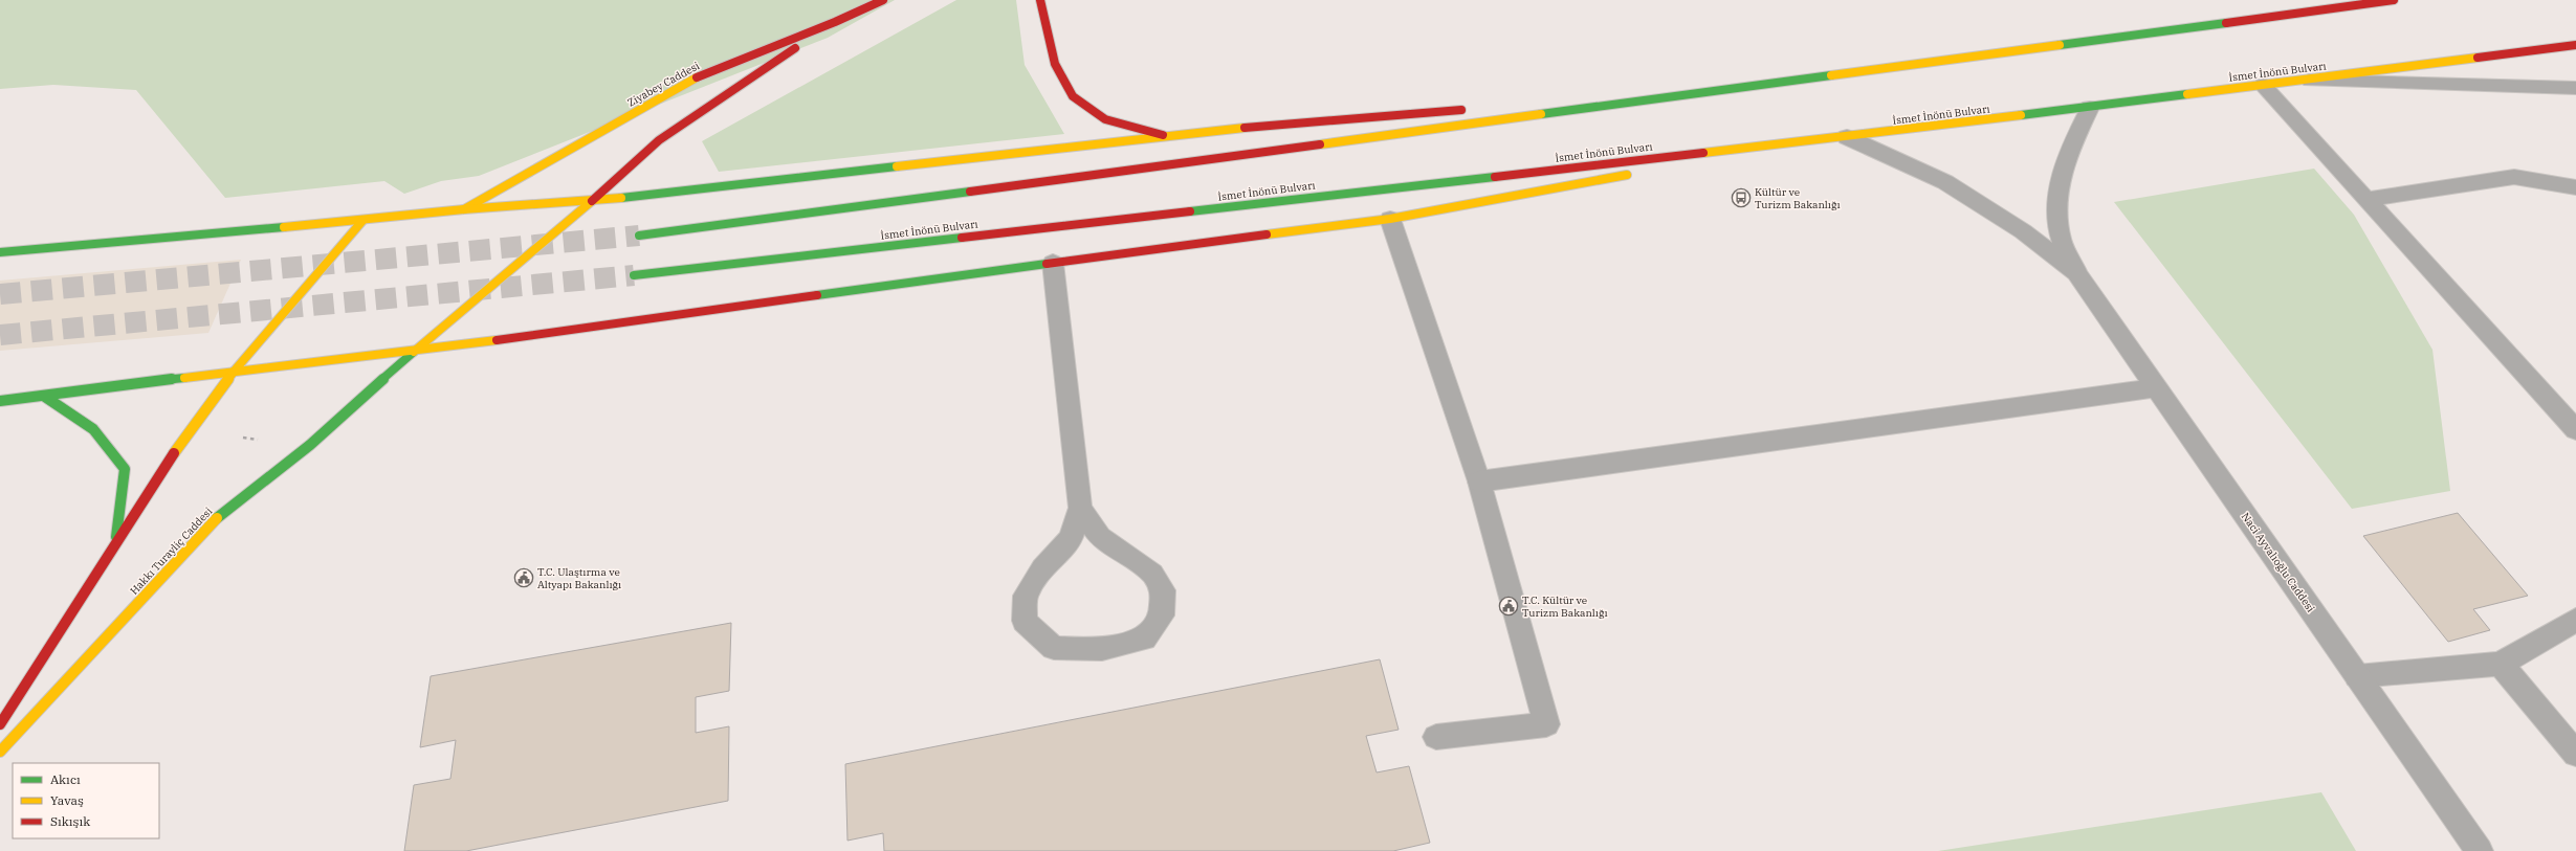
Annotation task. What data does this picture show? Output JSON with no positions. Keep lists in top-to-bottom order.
{
  "streets": {
    "main road": ["İsmet İnönü Bulvarı", "Ziyabey Caddesi", "Hakkı Turayliç Caddesi"],
    "street": ["Naci Ayvalıoğlu Caddesi"]
  },
  "crossings": [
    ["İsmet İnönü Bulvarı", "Naci Ayvalıoğlu Caddesi"],
    ["Ziyabey Caddesi", "Hakkı Turayliç Caddesi"]
  ],
  "places": {
    "bus stop": ["Kültür ve Turizm Bakanlığı"],
    "public building": ["T.C. Ulaştırma ve Altyapı Bakanlığı", "T.C. Kültür ve Turizm Bakanlığı"]
  },
  "legend": ["Akıcı", "Yavaş", "Sıkışık"]
}
